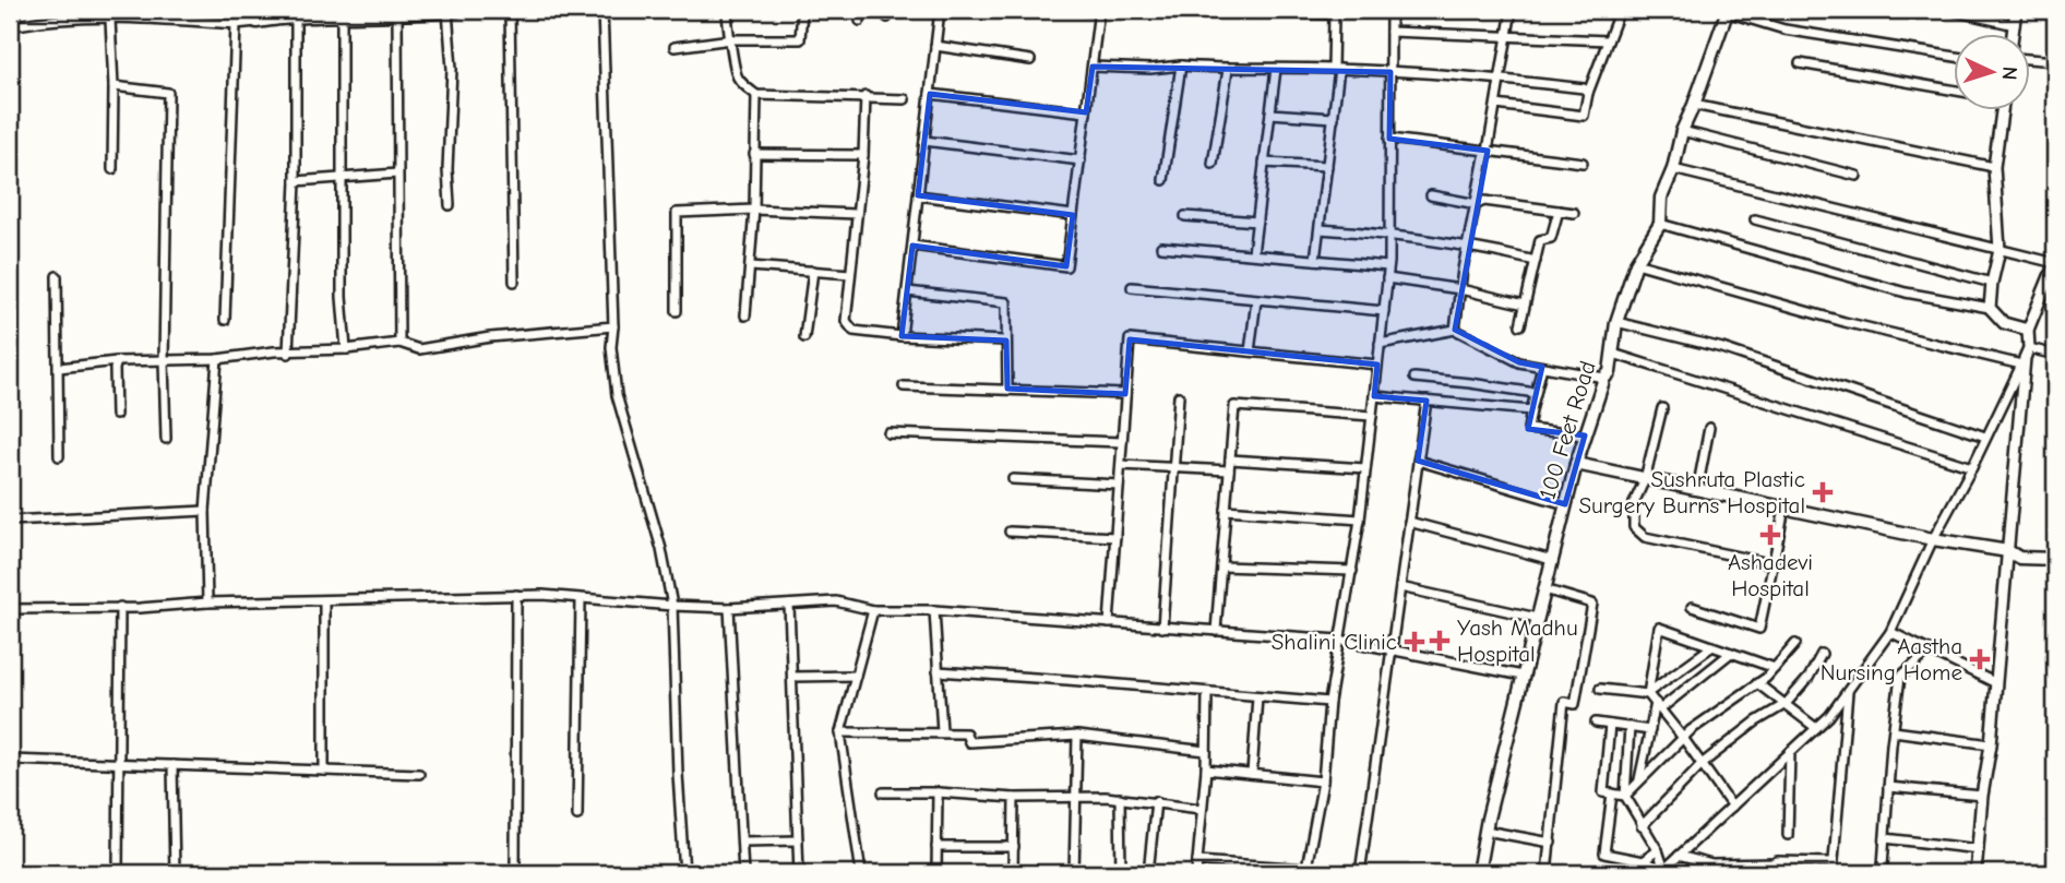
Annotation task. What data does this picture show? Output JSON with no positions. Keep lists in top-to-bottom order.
{
  "streets": {
    "main road": ["100 Feet Road"]
  },
  "places": {
    "health": [
      "Sushruta Plastic Surgery Burns Hospital",
      "Ashadevi Hospital",
      "Yash Madhu Hospital",
      "Shalini Clinic",
      "Aastha Nursing Home"
    ]
  },
  "north": "right"
}
